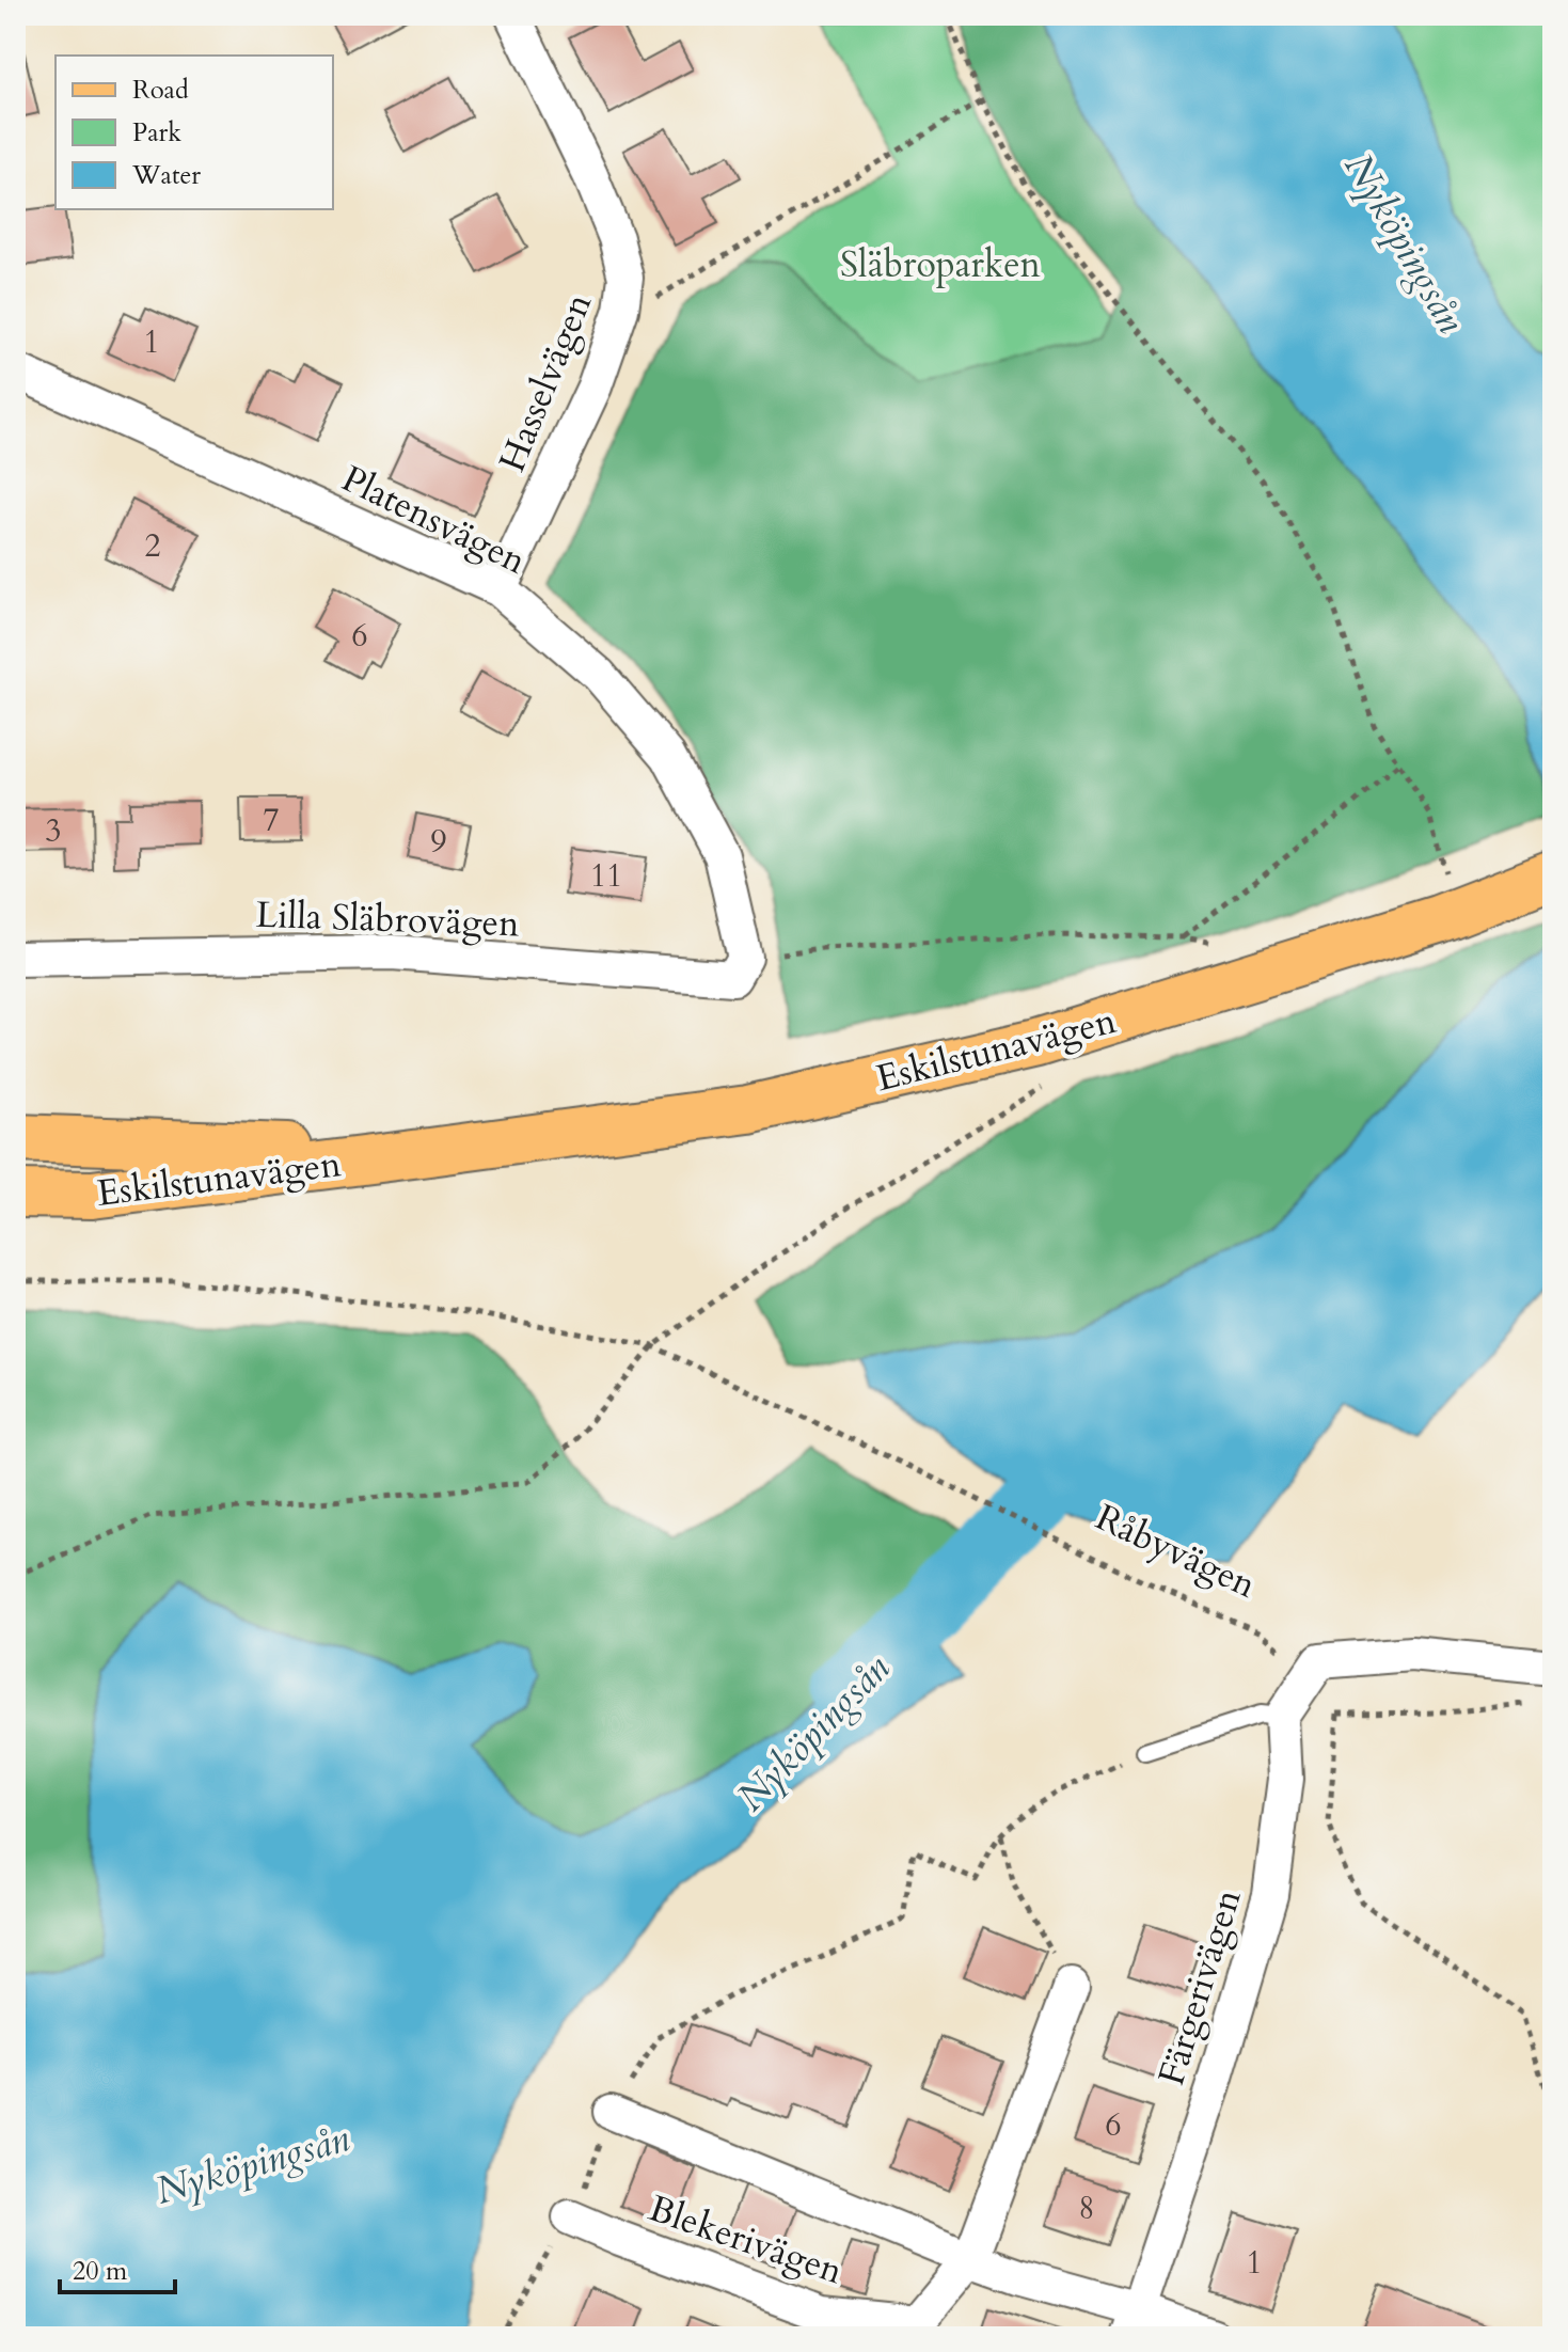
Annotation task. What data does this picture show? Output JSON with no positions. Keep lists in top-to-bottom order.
{
  "streets": {
    "main road": ["Eskilstunavägen"],
    "street": [
      "Hasselvägen",
      "Platensvägen",
      "Lilla Släbrovägen",
      "Färgerivägen",
      "Blekerivägen"
    ],
    "path": ["Råbyvägen"]
  },
  "crossings": [
    ["Hasselvägen", "Platensvägen"],
    ["Platensvägen", "Lilla Släbrovägen"],
    ["Färgerivägen", "Blekerivägen"]
  ],
  "water": ["Nyköpingsån"],
  "parks": ["Släbroparken"],
  "house_numbers": [
    "1",
    "2",
    "6",
    "7",
    "3",
    "9",
    "11",
    "6",
    "8",
    "1"
  ],
  "legend": ["Road", "Park", "Water"],
  "scale_bar": "20 m"
}
